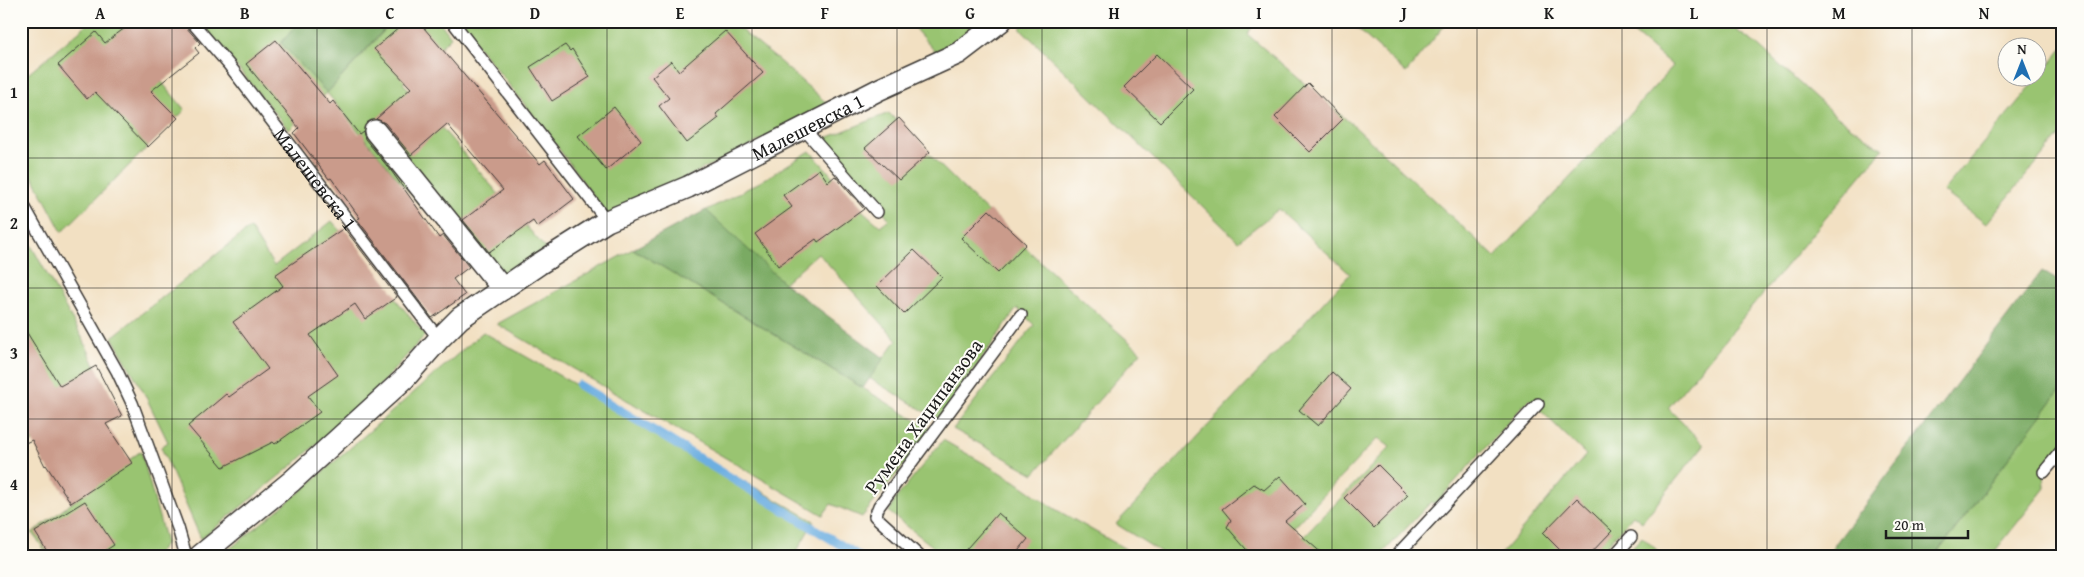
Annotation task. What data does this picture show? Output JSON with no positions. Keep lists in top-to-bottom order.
{
  "streets": {
    "street": ["Малешевска 1"],
    "lane": ["Румена Хаџипанзова"]
  },
  "scale_bar": "20 m",
  "north": "top",
  "grid": {
    "columns": [
      "A",
      "B",
      "C",
      "D",
      "E",
      "F",
      "G",
      "H",
      "I",
      "J",
      "K",
      "L",
      "M",
      "N"
    ],
    "rows": [
      "1",
      "2",
      "3",
      "4"
    ]
  }
}
